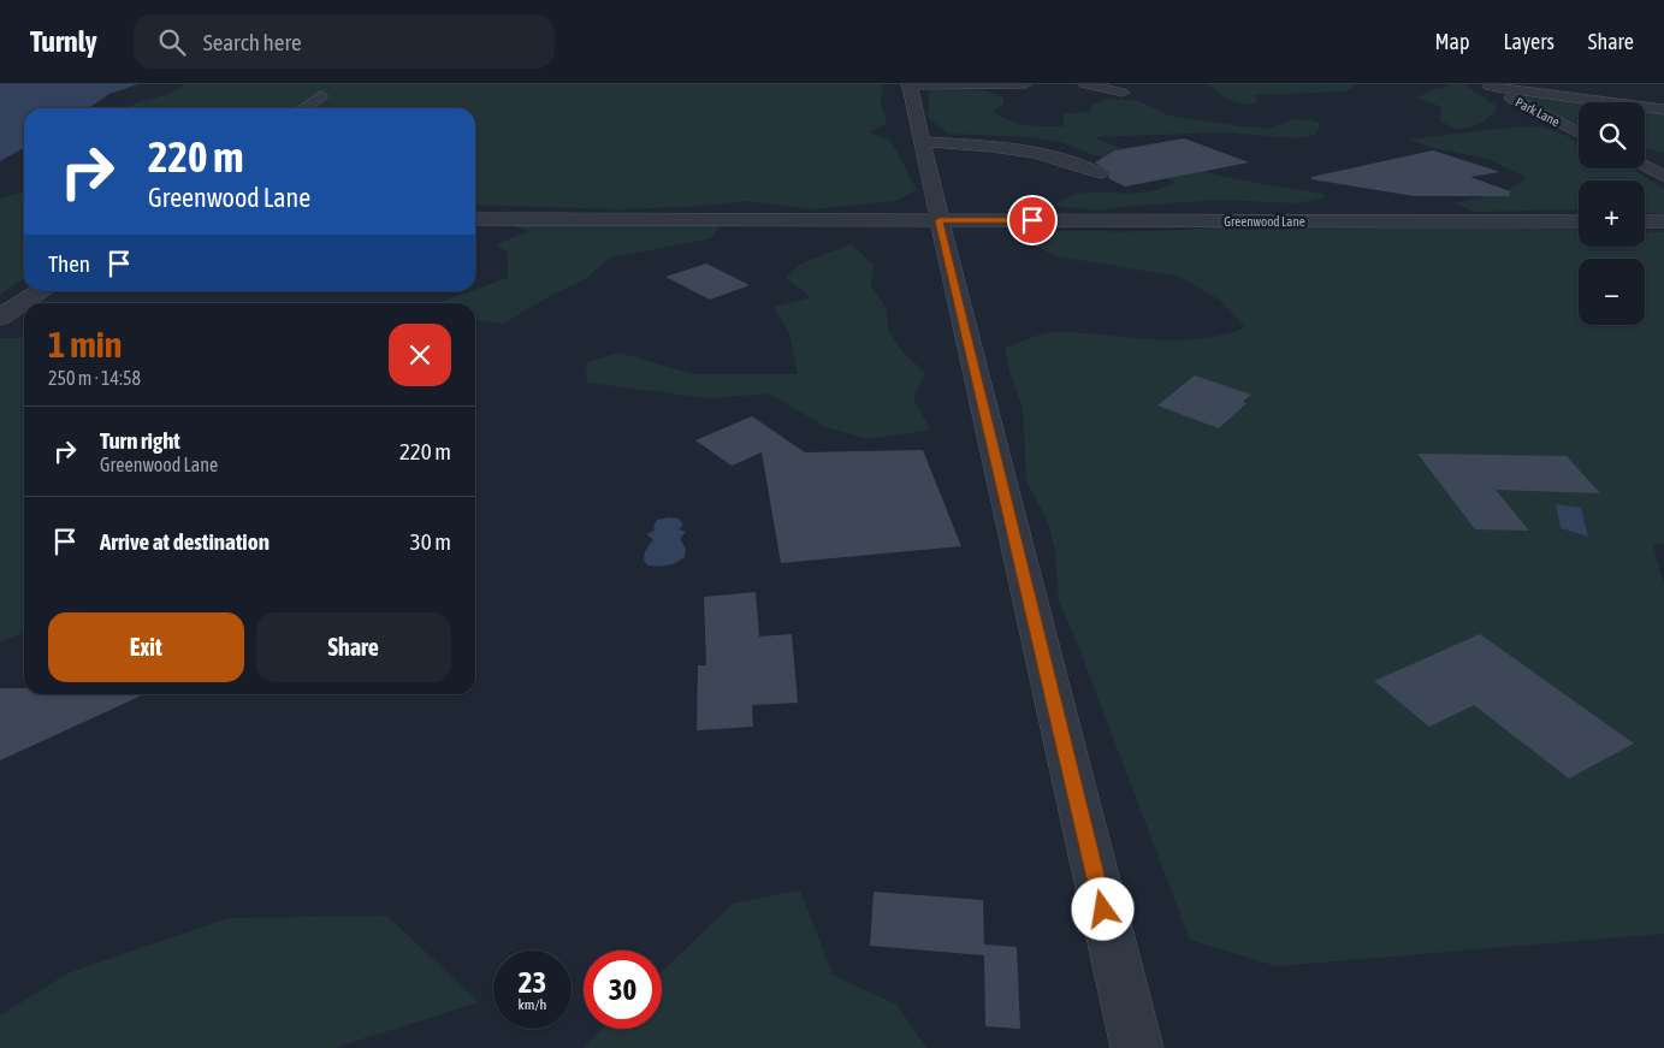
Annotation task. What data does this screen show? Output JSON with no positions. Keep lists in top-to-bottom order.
{
  "streets": {
    "street": ["Park Lane", "Greenwood Lane"]
  },
  "page": {
    "header": "Turnly",
    "search": "Search here",
    "nav": ["Map", "Layers", "Share"],
    "map_buttons": ["+", "−"],
    "turn": ["220 m", "Greenwood Lane"],
    "then": "Then",
    "heading": ["1 min", "250 m · 14:58"],
    "list": [
      {
        "name": "Turn right",
        "note": "Greenwood Lane",
        "value": "220 m"
      },
      {
        "name": "Arrive at destination",
        "value": "30 m"
      }
    ],
    "buttons": ["Exit", "Share"],
    "speed": "23 km/h",
    "limit": "30"
  }
}
